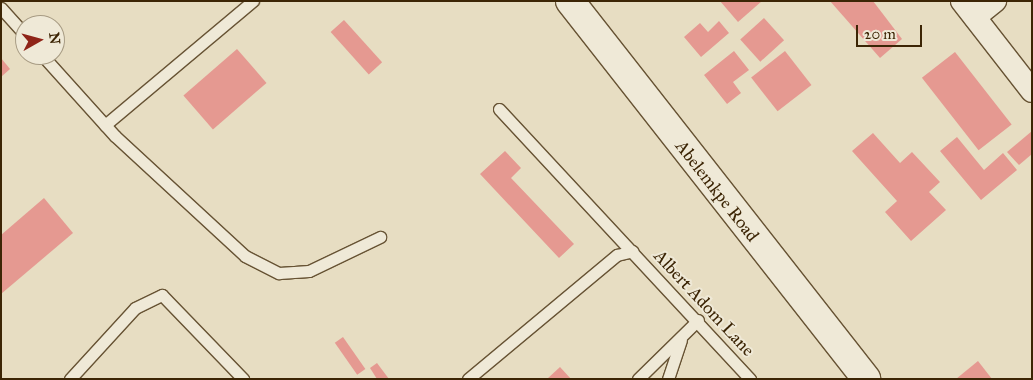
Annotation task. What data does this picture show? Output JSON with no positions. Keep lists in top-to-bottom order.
{
  "streets": {
    "street": ["Abelemkpe Road"],
    "lane": ["Albert Adom Lane"]
  },
  "scale_bar": "20 m",
  "north": "right"
}
